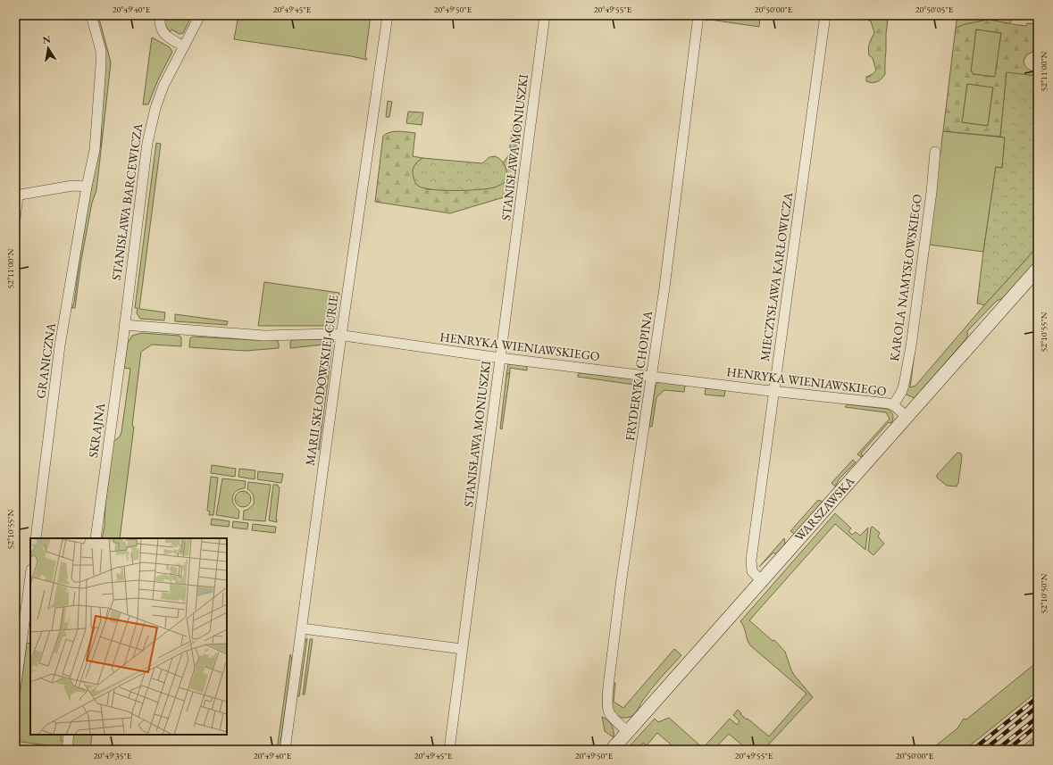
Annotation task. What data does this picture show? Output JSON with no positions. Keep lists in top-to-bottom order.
{
  "streets": {
    "street": [
      "STANISŁAWA MONIUSZKI",
      "STANISŁAWA BARCEWICZA",
      "MIECZYSŁAWA KARŁOWICZA",
      "KAROLA NAMYSŁOWSKIEGO",
      "HENRYKA WIENIAWSKIEGO",
      "GRANICZNA",
      "FRYDERYKA CHOPINA",
      "MARII SKŁODOWSKIEJ-CURIE",
      "SKRAJNA",
      "WARSZAWSKA"
    ]
  },
  "crossings": [
    ["STANISŁAWA MONIUSZKI", "HENRYKA WIENIAWSKIEGO"],
    ["STANISŁAWA BARCEWICZA", "HENRYKA WIENIAWSKIEGO"],
    ["STANISŁAWA BARCEWICZA", "SKRAJNA"],
    ["MIECZYSŁAWA KARŁOWICZA", "HENRYKA WIENIAWSKIEGO"],
    ["MIECZYSŁAWA KARŁOWICZA", "WARSZAWSKA"],
    ["KAROLA NAMYSŁOWSKIEGO", "HENRYKA WIENIAWSKIEGO"],
    ["HENRYKA WIENIAWSKIEGO", "FRYDERYKA CHOPINA"],
    ["HENRYKA WIENIAWSKIEGO", "MARII SKŁODOWSKIEJ-CURIE"],
    ["HENRYKA WIENIAWSKIEGO", "SKRAJNA"],
    ["HENRYKA WIENIAWSKIEGO", "WARSZAWSKA"],
    ["FRYDERYKA CHOPINA", "WARSZAWSKA"]
  ],
  "north": "top",
  "coordinates": [
    "20°49'40\"E",
    "20°49'45\"E",
    "20°49'50\"E",
    "20°49'55\"E",
    "20°50'00\"E",
    "20°50'05\"E",
    "52°11'00\"N",
    "52°10'55\"N",
    "52°10'50\"N",
    "20°49'35\"E"
  ]
}
